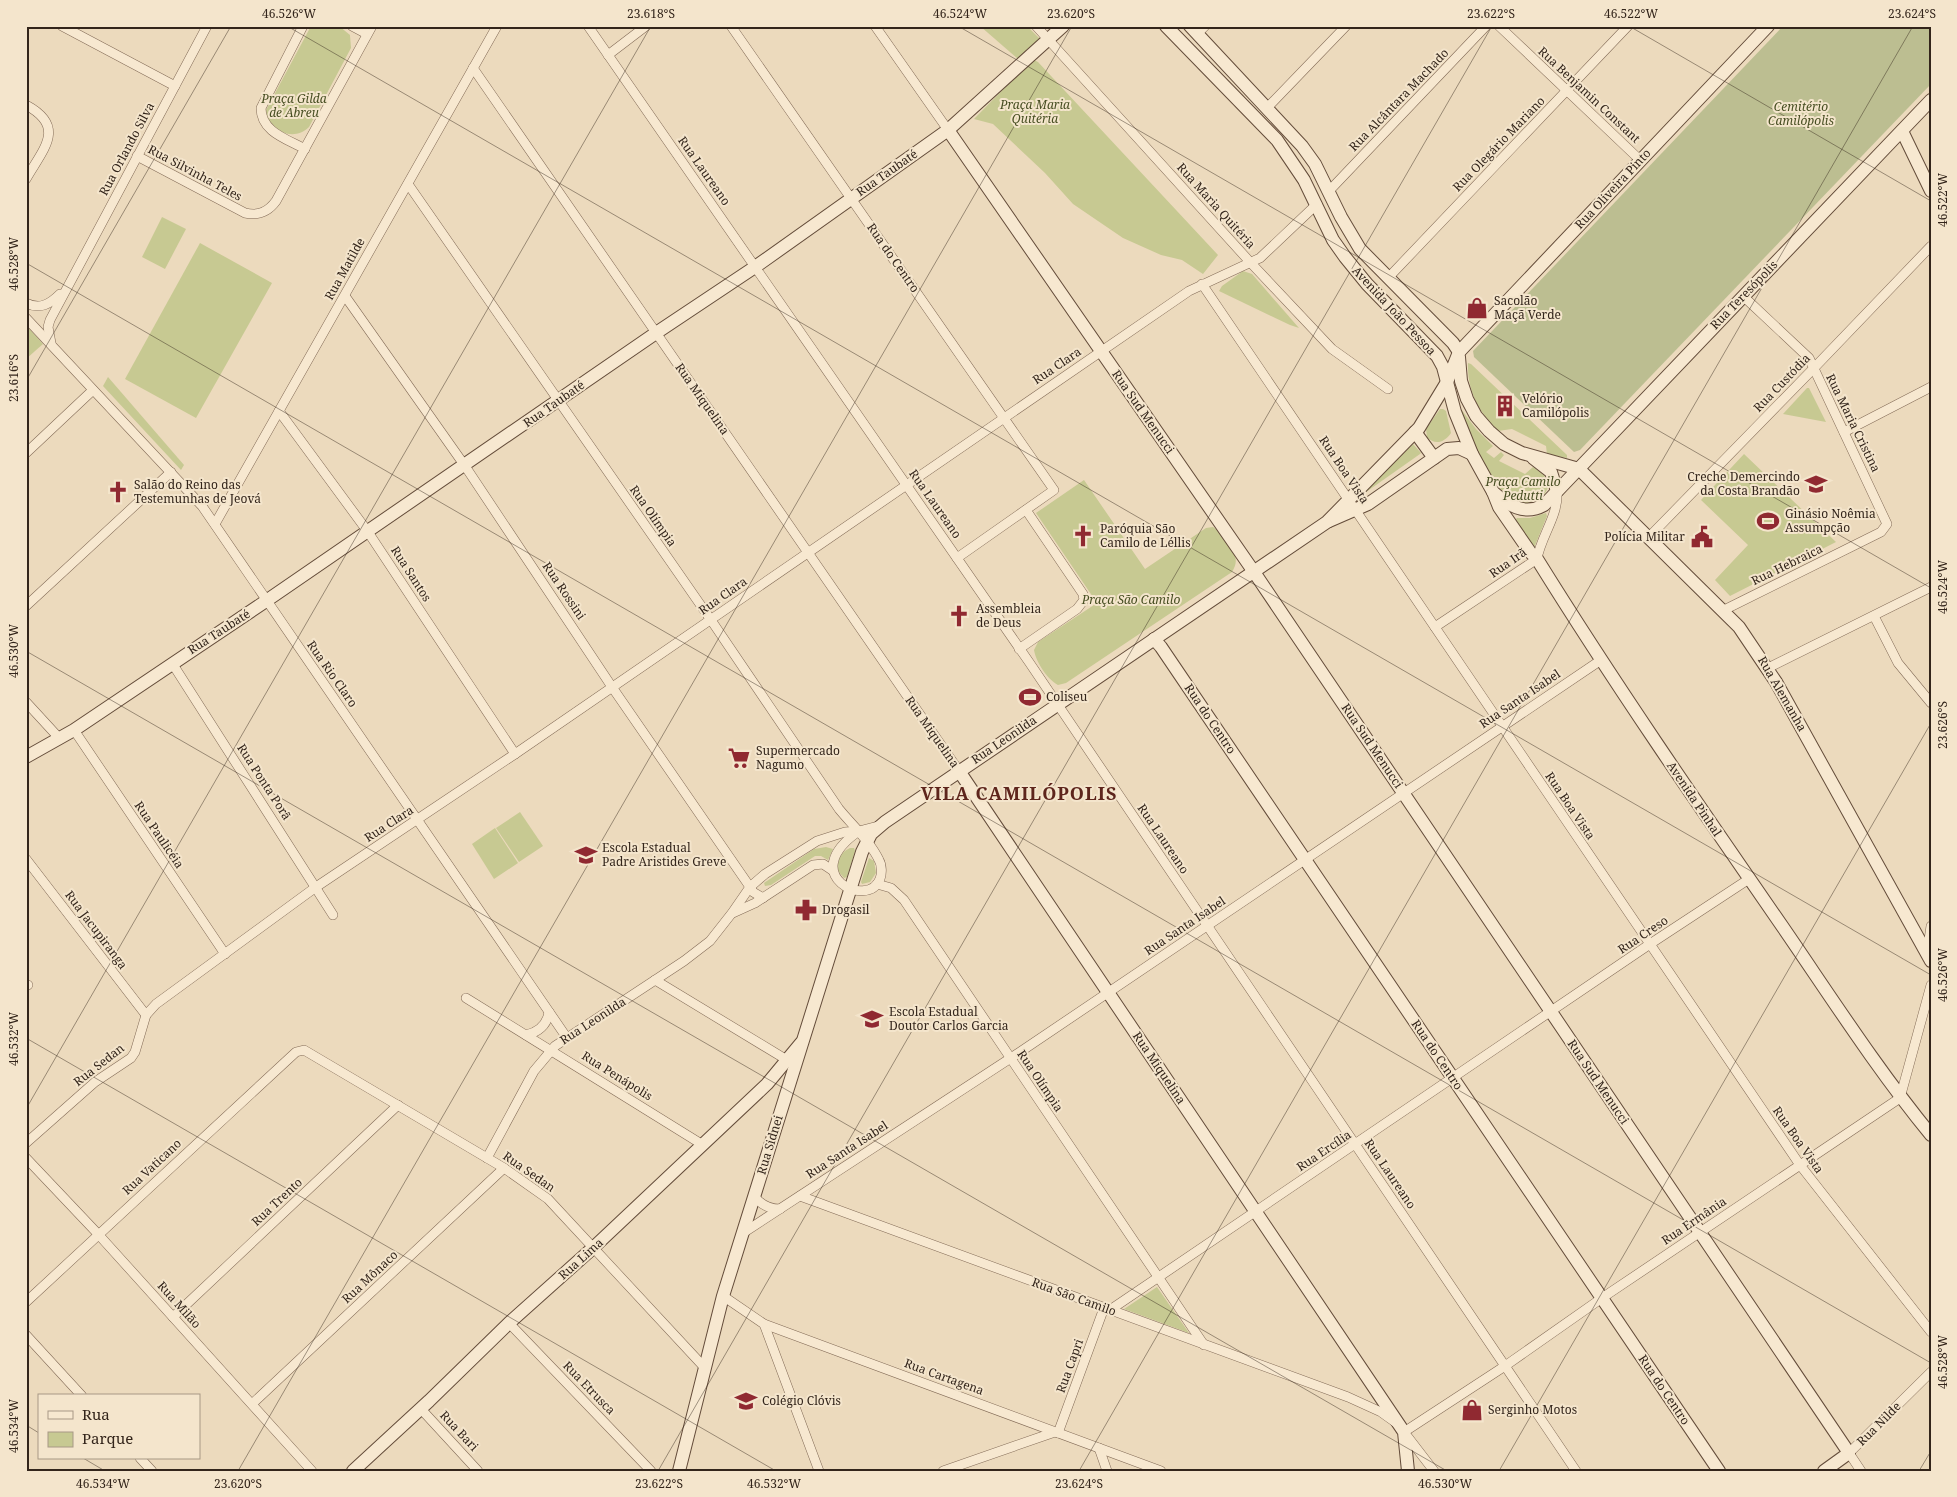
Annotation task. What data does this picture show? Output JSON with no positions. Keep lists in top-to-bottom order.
{
  "streets": {
    "main road": [
      "Rua Taubaté",
      "Rua Oliveira Pinto",
      "Rua do Centro",
      "Rua Teresópolis",
      "Avenida João Pessoa",
      "Rua Miquelina",
      "Rua Sud Menucci",
      "Rua Alemanha",
      "Rua Leonilda",
      "Avenida Pinhal",
      "Rua Sidnei",
      "Rua Lima",
      "Rua Nilde"
    ],
    "street": [
      "Rua Benjamin Constant",
      "Rua Alcântara Machado",
      "Rua Olegário Mariano",
      "Rua Orlando Silva",
      "Rua Laureano",
      "Rua Silvinha Teles",
      "Rua Maria Quitéria",
      "Rua Matilde",
      "Rua Clara",
      "Rua Custódia",
      "Rua Maria Cristina",
      "Rua Boa Vista",
      "Rua Olímpia",
      "Rua Irã",
      "Rua Hebraica",
      "Rua Santos",
      "Rua Rossini",
      "Rua Rio Claro",
      "Rua Santa Isabel",
      "Rua Ponta Porã",
      "Rua Paulicéia",
      "Rua Jacupiranga",
      "Rua Creso",
      "Rua Sedan",
      "Rua Penápolis",
      "Rua Ercília",
      "Rua Vaticano",
      "Rua Trento",
      "Rua Ermânia",
      "Rua Mônaco",
      "Rua São Camilo",
      "Rua Milão",
      "Rua Capri",
      "Rua Cartagena",
      "Rua Etrusca",
      "Rua Bari"
    ]
  },
  "crossings": [
    ["Rua Benjamin Constant", "Rua Olegário Mariano"],
    ["Rua Benjamin Constant", "Rua Oliveira Pinto"],
    ["Rua Alcântara Machado", "Avenida João Pessoa"],
    ["Rua Olegário Mariano", "Avenida João Pessoa"],
    ["Rua Orlando Silva", "Rua Silvinha Teles"],
    ["Rua Laureano", "Rua Taubaté"],
    ["Rua Laureano", "Rua Clara"],
    ["Rua Laureano", "Rua Santa Isabel"],
    ["Rua Laureano", "Rua Leonilda"],
    ["Rua Laureano", "Rua Ercília"],
    ["Rua Laureano", "Rua Ermânia"],
    ["Rua Taubaté", "Rua Maria Quitéria"],
    ["Rua Taubaté", "Rua do Centro"],
    ["Rua Taubaté", "Rua Miquelina"],
    ["Rua Taubaté", "Rua Sud Menucci"],
    ["Rua Taubaté", "Rua Olímpia"],
    ["Rua Taubaté", "Rua Santos"],
    ["Rua Taubaté", "Rua Rossini"],
    ["Rua Taubaté", "Rua Rio Claro"],
    ["Rua Taubaté", "Rua Ponta Porã"],
    ["Rua Taubaté", "Rua Paulicéia"],
    ["Rua Oliveira Pinto", "Avenida João Pessoa"],
    ["Rua Maria Quitéria", "Rua Clara"],
    ["Rua do Centro", "Rua Clara"],
    ["Rua do Centro", "Rua Santa Isabel"],
    ["Rua do Centro", "Rua Leonilda"],
    ["Rua do Centro", "Rua Ercília"],
    ["Rua do Centro", "Rua Ermânia"],
    ["Rua Matilde", "Rua Miquelina"],
    ["Rua Matilde", "Rua Olímpia"],
    ["Rua Matilde", "Rua Santos"],
    ["Rua Matilde", "Rua Rossini"],
    ["Rua Matilde", "Rua Rio Claro"],
    ["Rua Teresópolis", "Rua Maria Cristina"],
    ["Rua Teresópolis", "Rua Irã"],
    ["Rua Teresópolis", "Rua Alemanha"],
    ["Rua Teresópolis", "Avenida Pinhal"],
    ["Avenida João Pessoa", "Rua Clara"],
    ["Rua Clara", "Rua Miquelina"],
    ["Rua Clara", "Rua Sud Menucci"],
    ["Rua Clara", "Rua Boa Vista"],
    ["Rua Clara", "Rua Olímpia"],
    ["Rua Clara", "Rua Santos"],
    ["Rua Clara", "Rua Rossini"],
    ["Rua Clara", "Rua Rio Claro"],
    ["Rua Clara", "Rua Ponta Porã"],
    ["Rua Clara", "Rua Paulicéia"],
    ["Rua Clara", "Rua Jacupiranga"],
    ["Rua Clara", "Rua Sedan"],
    ["Rua Custódia", "Rua Maria Cristina"],
    ["Rua Custódia", "Rua Alemanha"],
    ["Rua Miquelina", "Rua Santa Isabel"],
    ["Rua Miquelina", "Rua Leonilda"],
    ["Rua Miquelina", "Rua Ercília"],
    ["Rua Miquelina", "Rua Ermânia"],
    ["Rua Miquelina", "Rua São Camilo"],
    ["Rua Sud Menucci", "Rua Santa Isabel"],
    ["Rua Sud Menucci", "Rua Leonilda"],
    ["Rua Sud Menucci", "Rua Creso"],
    ["Rua Sud Menucci", "Rua Ercília"],
    ["Rua Sud Menucci", "Rua Ermânia"],
    ["Rua Sud Menucci", "Rua Nilde"],
    ["Rua Maria Cristina", "Rua Hebraica"],
    ["Rua Boa Vista", "Rua Irã"],
    ["Rua Boa Vista", "Rua Santa Isabel"],
    ["Rua Boa Vista", "Rua Leonilda"],
    ["Rua Boa Vista", "Rua Creso"],
    ["Rua Boa Vista", "Rua Ermânia"],
    ["Rua Olímpia", "Rua Santa Isabel"],
    ["Rua Olímpia", "Rua Leonilda"],
    ["Rua Olímpia", "Rua Sidnei"],
    ["Rua Olímpia", "Rua Ercília"],
    ["Rua Olímpia", "Rua São Camilo"],
    ["Rua Irã", "Avenida Pinhal"],
    ["Rua Hebraica", "Rua Alemanha"],
    ["Rua Rossini", "Rua Leonilda"],
    ["Rua Rio Claro", "Rua Leonilda"],
    ["Rua Santa Isabel", "Avenida Pinhal"],
    ["Rua Santa Isabel", "Rua Sidnei"],
    ["Rua Santa Isabel", "Rua São Camilo"],
    ["Rua Leonilda", "Rua Sedan"],
    ["Rua Leonilda", "Rua Penápolis"],
    ["Rua Leonilda", "Rua Sidnei"],
    ["Avenida Pinhal", "Rua Creso"],
    ["Avenida Pinhal", "Rua Ermânia"],
    ["Rua Jacupiranga", "Rua Sedan"],
    ["Rua Creso", "Rua Ercília"],
    ["Rua Sedan", "Rua Sidnei"],
    ["Rua Sedan", "Rua Vaticano"],
    ["Rua Sedan", "Rua Trento"],
    ["Rua Sedan", "Rua Lima"],
    ["Rua Sedan", "Rua Mônaco"],
    ["Rua Penápolis", "Rua Lima"],
    ["Rua Sidnei", "Rua Lima"],
    ["Rua Sidnei", "Rua Cartagena"],
    ["Rua Ercília", "Rua São Camilo"],
    ["Rua Ercília", "Rua Capri"],
    ["Rua Vaticano", "Rua Milão"],
    ["Rua Trento", "Rua Milão"],
    ["Rua Ermânia", "Rua São Camilo"],
    ["Rua Lima", "Rua Etrusca"],
    ["Rua Lima", "Rua Bari"],
    ["Rua Mônaco", "Rua Milão"],
    ["Rua São Camilo", "Rua Capri"],
    ["Rua Capri", "Rua Cartagena"]
  ],
  "districts": ["VILA CAMILÓPOLIS"],
  "parks": [
    "Praça Gilda de Abreu",
    "Praça Maria Quitéria",
    "Cemitério Camilópolis",
    "Praça Camilo Pedutti",
    "Praça São Camilo"
  ],
  "places": {
    "shop": ["Sacolão Maçã Verde", "Serginho Motos"],
    "building": ["Velório Camilópolis"],
    "school or university": [
      "Creche Demercindo da Costa Brandão",
      "Escola Estadual Padre Aristides Greve",
      "Escola Estadual Doutor Carlos Garcia",
      "Colégio Clóvis"
    ],
    "church": ["Salão do Reino das Testemunhas de Jeová", "Paróquia São Camilo de Léllis", "Assembleia de Deus"],
    "sports": ["Ginásio Noêmia Assumpção", "Coliseu"],
    "public building": ["Polícia Militar"],
    "supermarket": ["Supermercado Nagumo"],
    "pharmacy": ["Drogasil"]
  },
  "legend": ["Rua", "Parque"],
  "coordinates": [
    "46.526°W",
    "23.618°S",
    "46.524°W",
    "23.620°S",
    "23.622°S",
    "46.522°W",
    "23.624°S",
    "46.528°W",
    "23.616°S",
    "46.530°W",
    "23.626°S",
    "46.532°W",
    "46.534°W"
  ]
}
